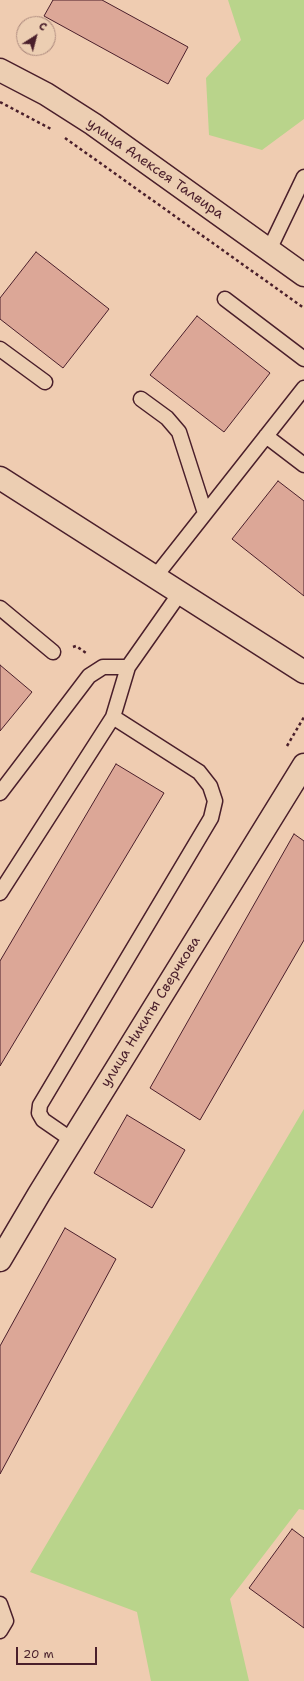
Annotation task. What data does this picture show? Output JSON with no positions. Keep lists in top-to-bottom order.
{
  "streets": {
    "street": ["улица Алексея Талвира", "улица Никиты Сверчкова"]
  },
  "scale_bar": "20 m",
  "north": "top right"
}
